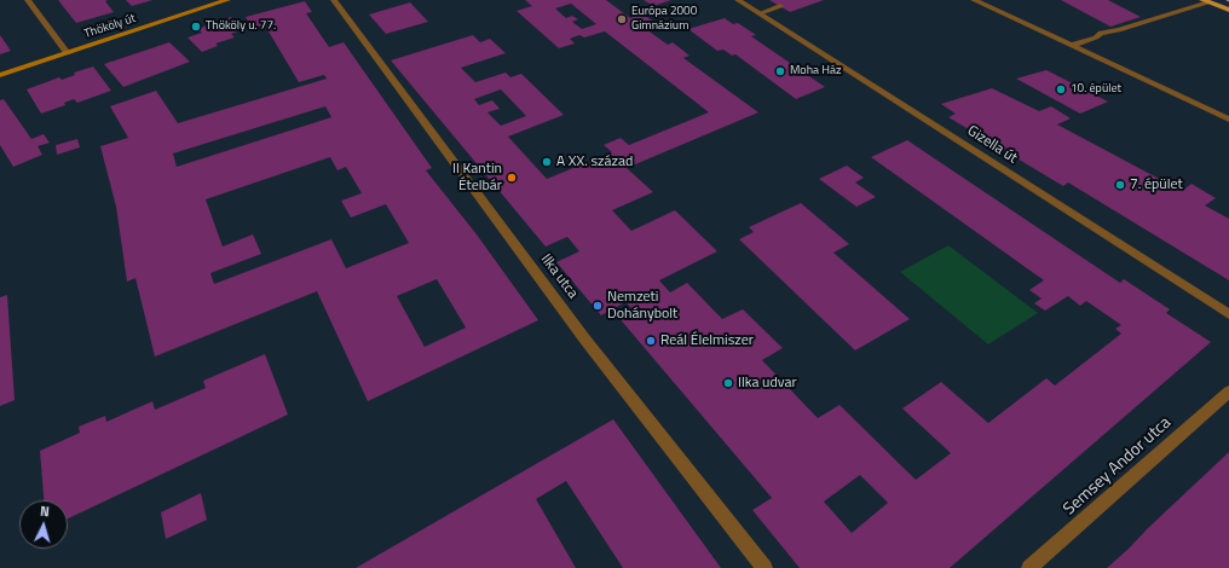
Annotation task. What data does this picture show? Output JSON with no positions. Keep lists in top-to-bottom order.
{
  "streets": {
    "main road": ["Thököly út"],
    "street": ["Gizella út", "Ilka utca", "Semsey Andor utca"]
  },
  "places": [
    "Európa 2000 Gimnázium",
    "Thököly u. 77.",
    "Moha Ház",
    "10. épület",
    "A XX. század",
    "Il Kantin Ételbár",
    "7. épület",
    "Nemzeti Dohánybolt",
    "Reál Élelmiszer",
    "Ilka udvar"
  ],
  "north": "top"
}
